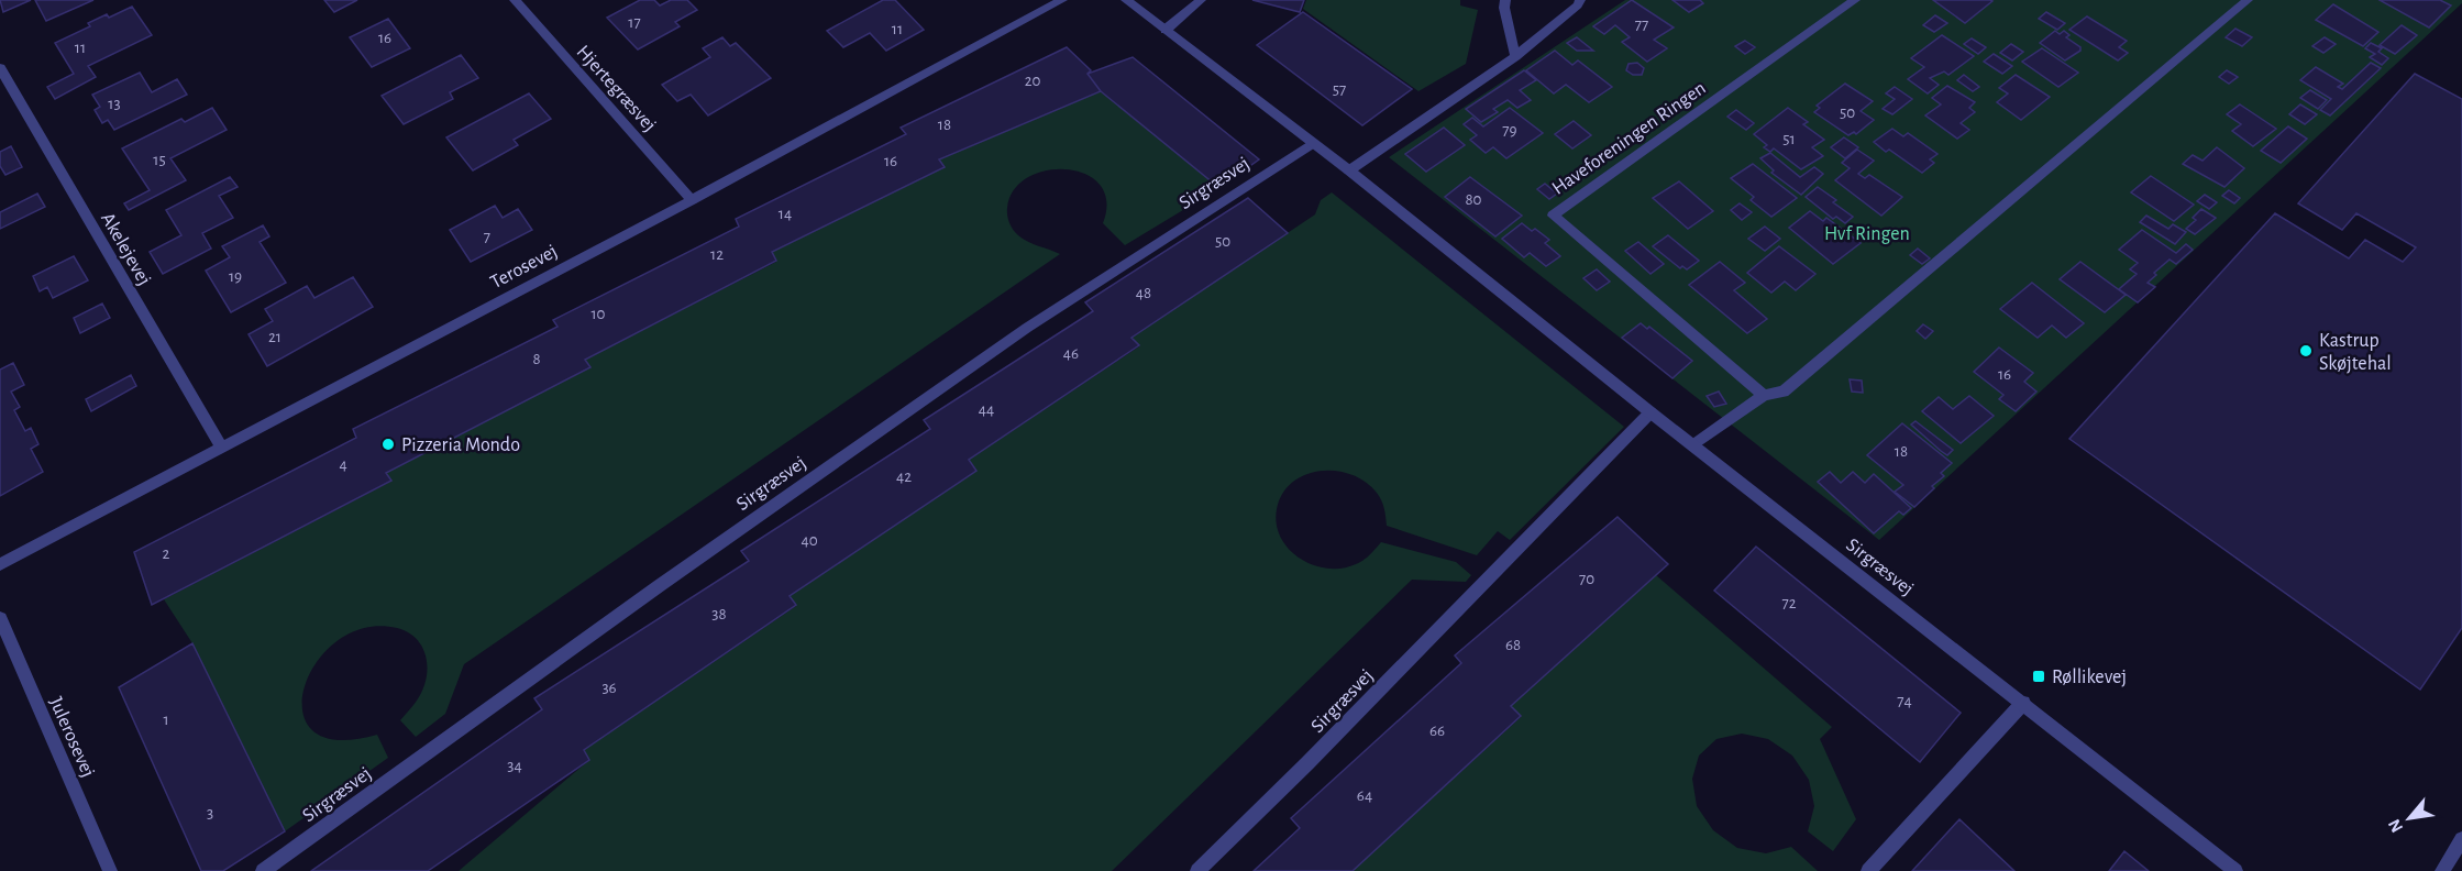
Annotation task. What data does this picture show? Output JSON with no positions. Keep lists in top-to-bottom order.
{
  "streets": {
    "street": [
      "Hjertegræsvej",
      "Haveforeningen Ringen",
      "Sirgræsvej",
      "Akelejevej",
      "Terosevej",
      "Julerosevej"
    ]
  },
  "crossings": [
    ["Hjertegræsvej", "Terosevej"],
    ["Akelejevej", "Terosevej"]
  ],
  "parks": ["Hvf Ringen"],
  "places": {
    "other": ["Kastrup Skøjtehal", "Pizzeria Mondo"],
    "transit": ["Røllikevej"]
  },
  "house_numbers": [
    "17",
    "77",
    "11",
    "16",
    "11",
    "20",
    "57",
    "13",
    "50",
    "18",
    "79",
    "51",
    "15",
    "16",
    "80",
    "14",
    "7",
    "50",
    "12",
    "19",
    "48",
    "10",
    "21",
    "46",
    "8",
    "16",
    "44",
    "18",
    "4",
    "42",
    "40",
    "2",
    "70",
    "72",
    "38",
    "68",
    "36",
    "74",
    "1",
    "66",
    "34",
    "64",
    "3"
  ],
  "north": "bottom left"
}
